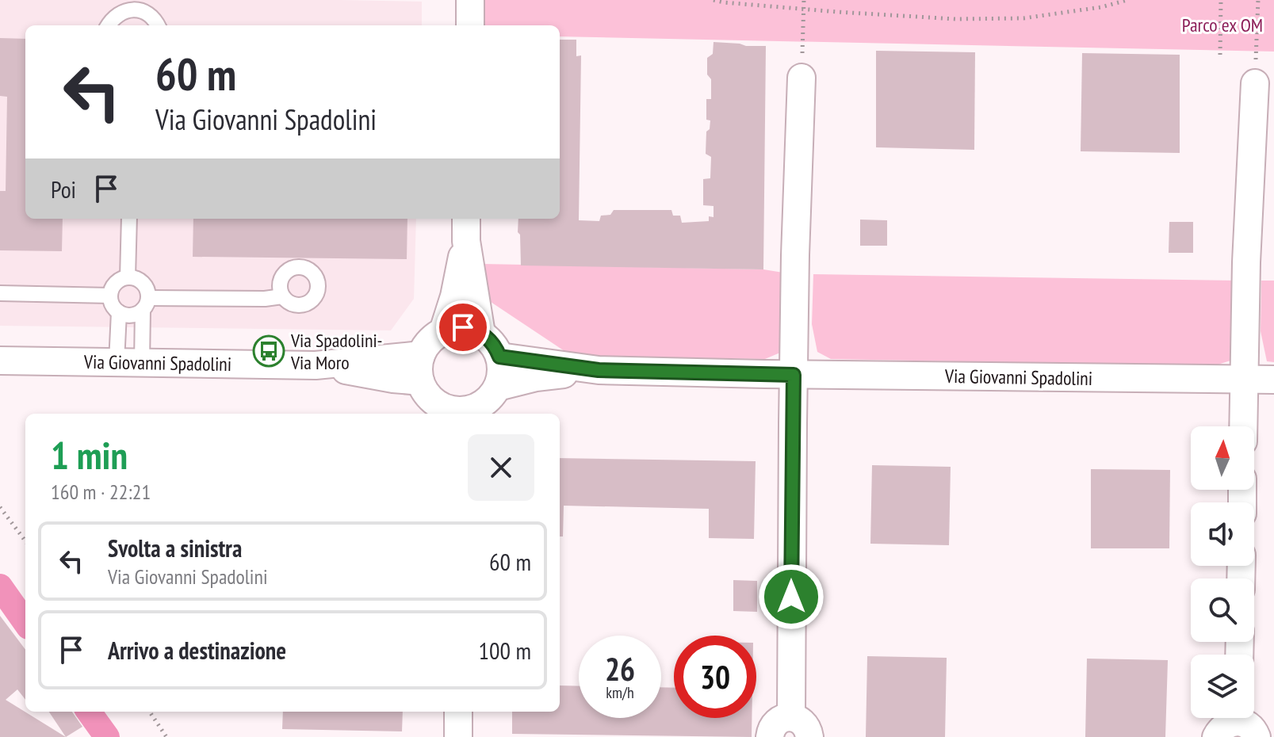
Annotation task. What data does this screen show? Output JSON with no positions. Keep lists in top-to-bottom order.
{
  "streets": {
    "street": ["Via Giovanni Spadolini"]
  },
  "parks": ["Parco ex OM"],
  "places": {
    "bus stop": ["Via Spadolini- Via Moro"]
  },
  "north": "top",
  "page": {
    "turn": ["60 m", "Via Giovanni Spadolini"],
    "then": "Poi",
    "heading": ["1 min", "160 m · 22:21"],
    "list": [
      {
        "name": "Svolta a sinistra",
        "note": "Via Giovanni Spadolini",
        "value": "60 m"
      },
      {
        "name": "Arrivo a destinazione",
        "value": "100 m"
      }
    ],
    "speed": "26 km/h",
    "limit": "30"
  }
}
